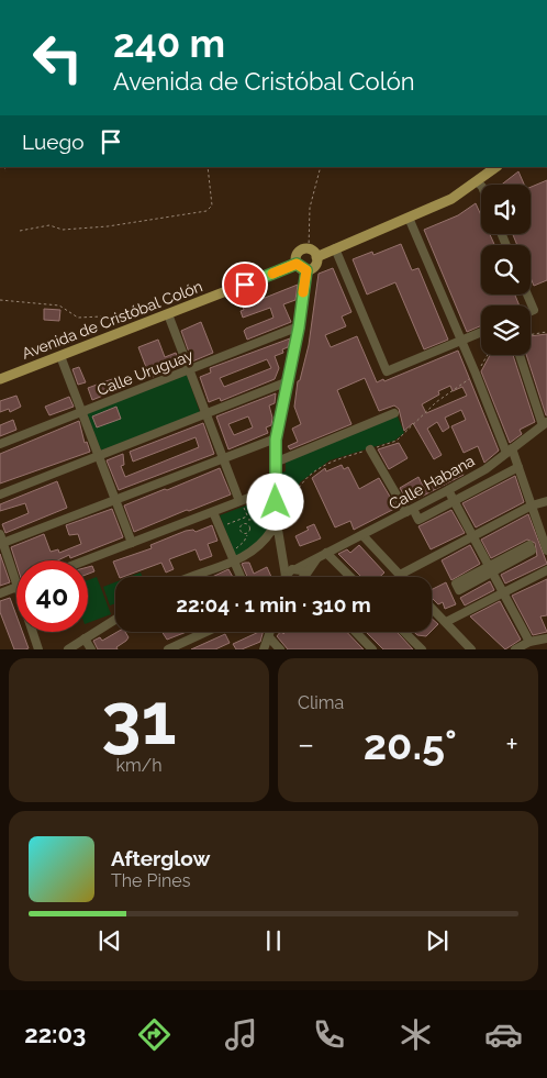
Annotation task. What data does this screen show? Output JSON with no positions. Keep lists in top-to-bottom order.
{
  "streets": {
    "main road": ["Avenida de Cristóbal Colón"],
    "street": ["Calle Uruguay", "Calle Habana"]
  },
  "page": {
    "turn": ["240 m", "Avenida de Cristóbal Colón"],
    "then": "Luego",
    "limit": "40",
    "trip": "22:04 · 1 min · 310 m",
    "tile": [
      ["31", "km/h"],
      "Clima"
    ],
    "heat": ["−", "20.5°", "+"],
    "song": ["Afterglow", "The Pines"],
    "tabs": "22:03"
  }
}
